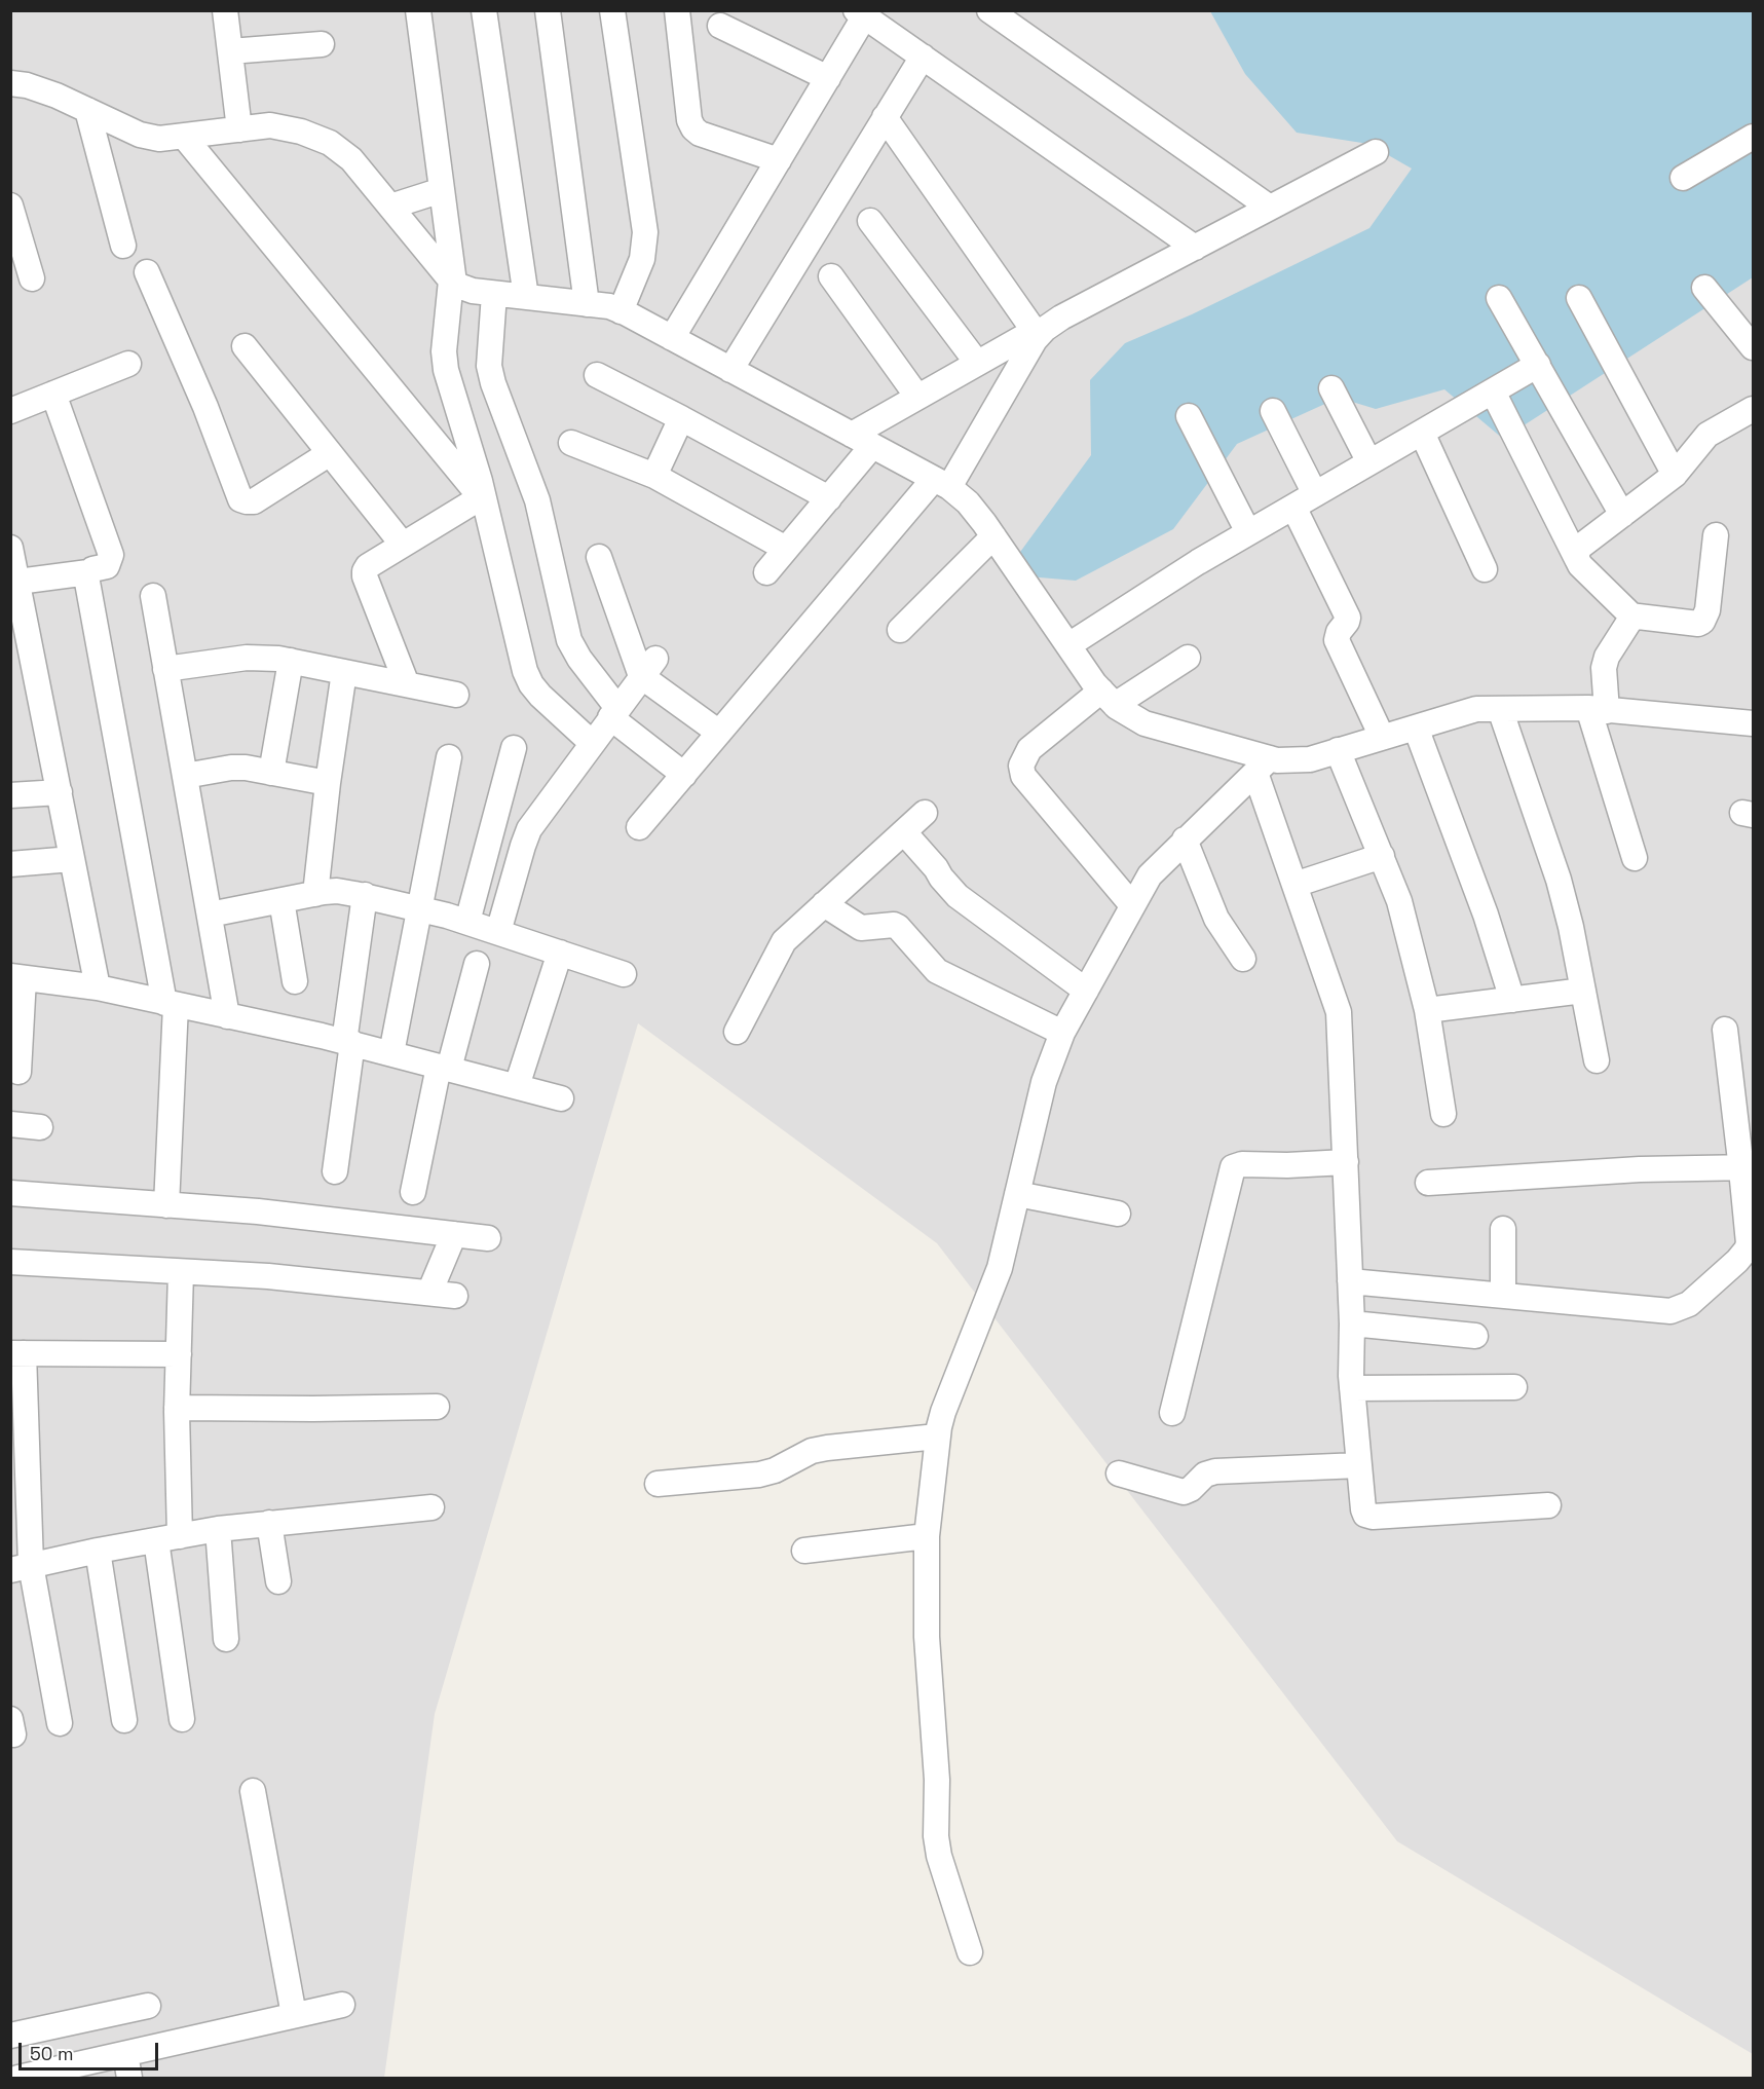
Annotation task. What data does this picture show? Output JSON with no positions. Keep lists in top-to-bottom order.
{
  "scale_bar": "50 m"
}
